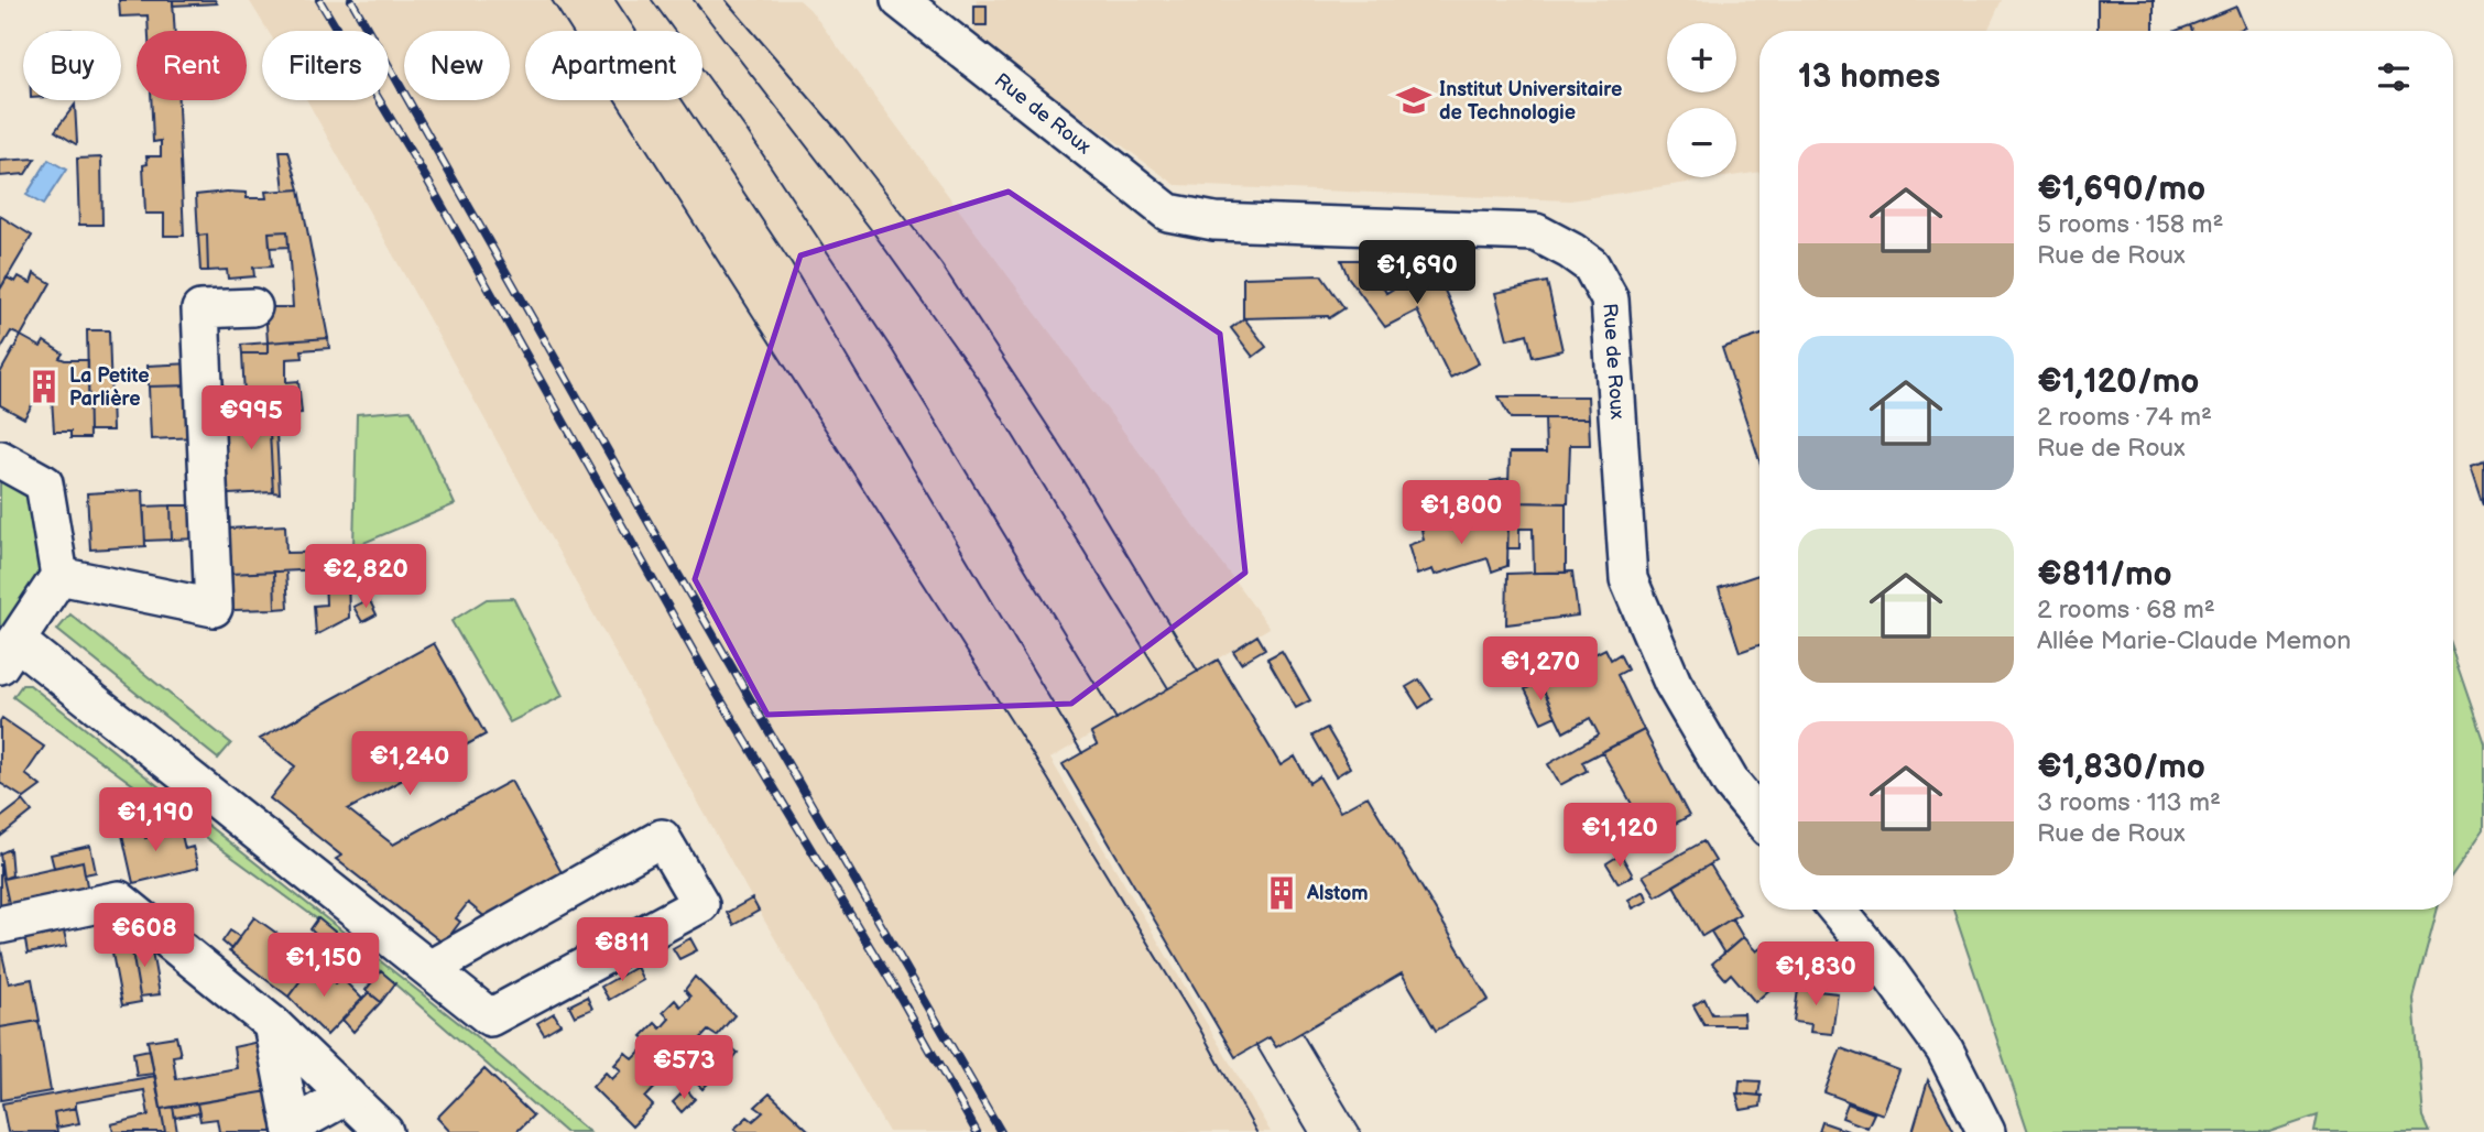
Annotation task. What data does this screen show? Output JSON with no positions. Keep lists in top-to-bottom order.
{
  "streets": {
    "street": ["Rue de Roux"]
  },
  "places": {
    "school or university": ["Institut Universitaire de Technologie"],
    "building": ["La Petite Parlière", "Alstom"]
  },
  "page": {
    "map_buttons": ["+", "−"],
    "chip": [
      "Buy",
      "Rent",
      "Filters",
      "New",
      "Apartment"
    ],
    "heading": "13 homes",
    "list": [
      {
        "name": "€1,690/mo",
        "note": "5 rooms · 158 m² · Rue de Roux"
      },
      {
        "name": "€1,120/mo",
        "note": "2 rooms · 74 m² · Rue de Roux"
      },
      {
        "name": "€811/mo",
        "note": "2 rooms · 68 m² · Allée Marie-Claude Memon"
      },
      {
        "name": "€1,830/mo",
        "note": "3 rooms · 113 m² · Rue de Roux"
      }
    ],
    "price": [
      "€1,690",
      "€995",
      "€1,800",
      "€2,820",
      "€1,270",
      "€1,240",
      "€1,190",
      "€1,120",
      "€608",
      "€811",
      "€1,150",
      "€1,830",
      "€573"
    ]
  }
}
